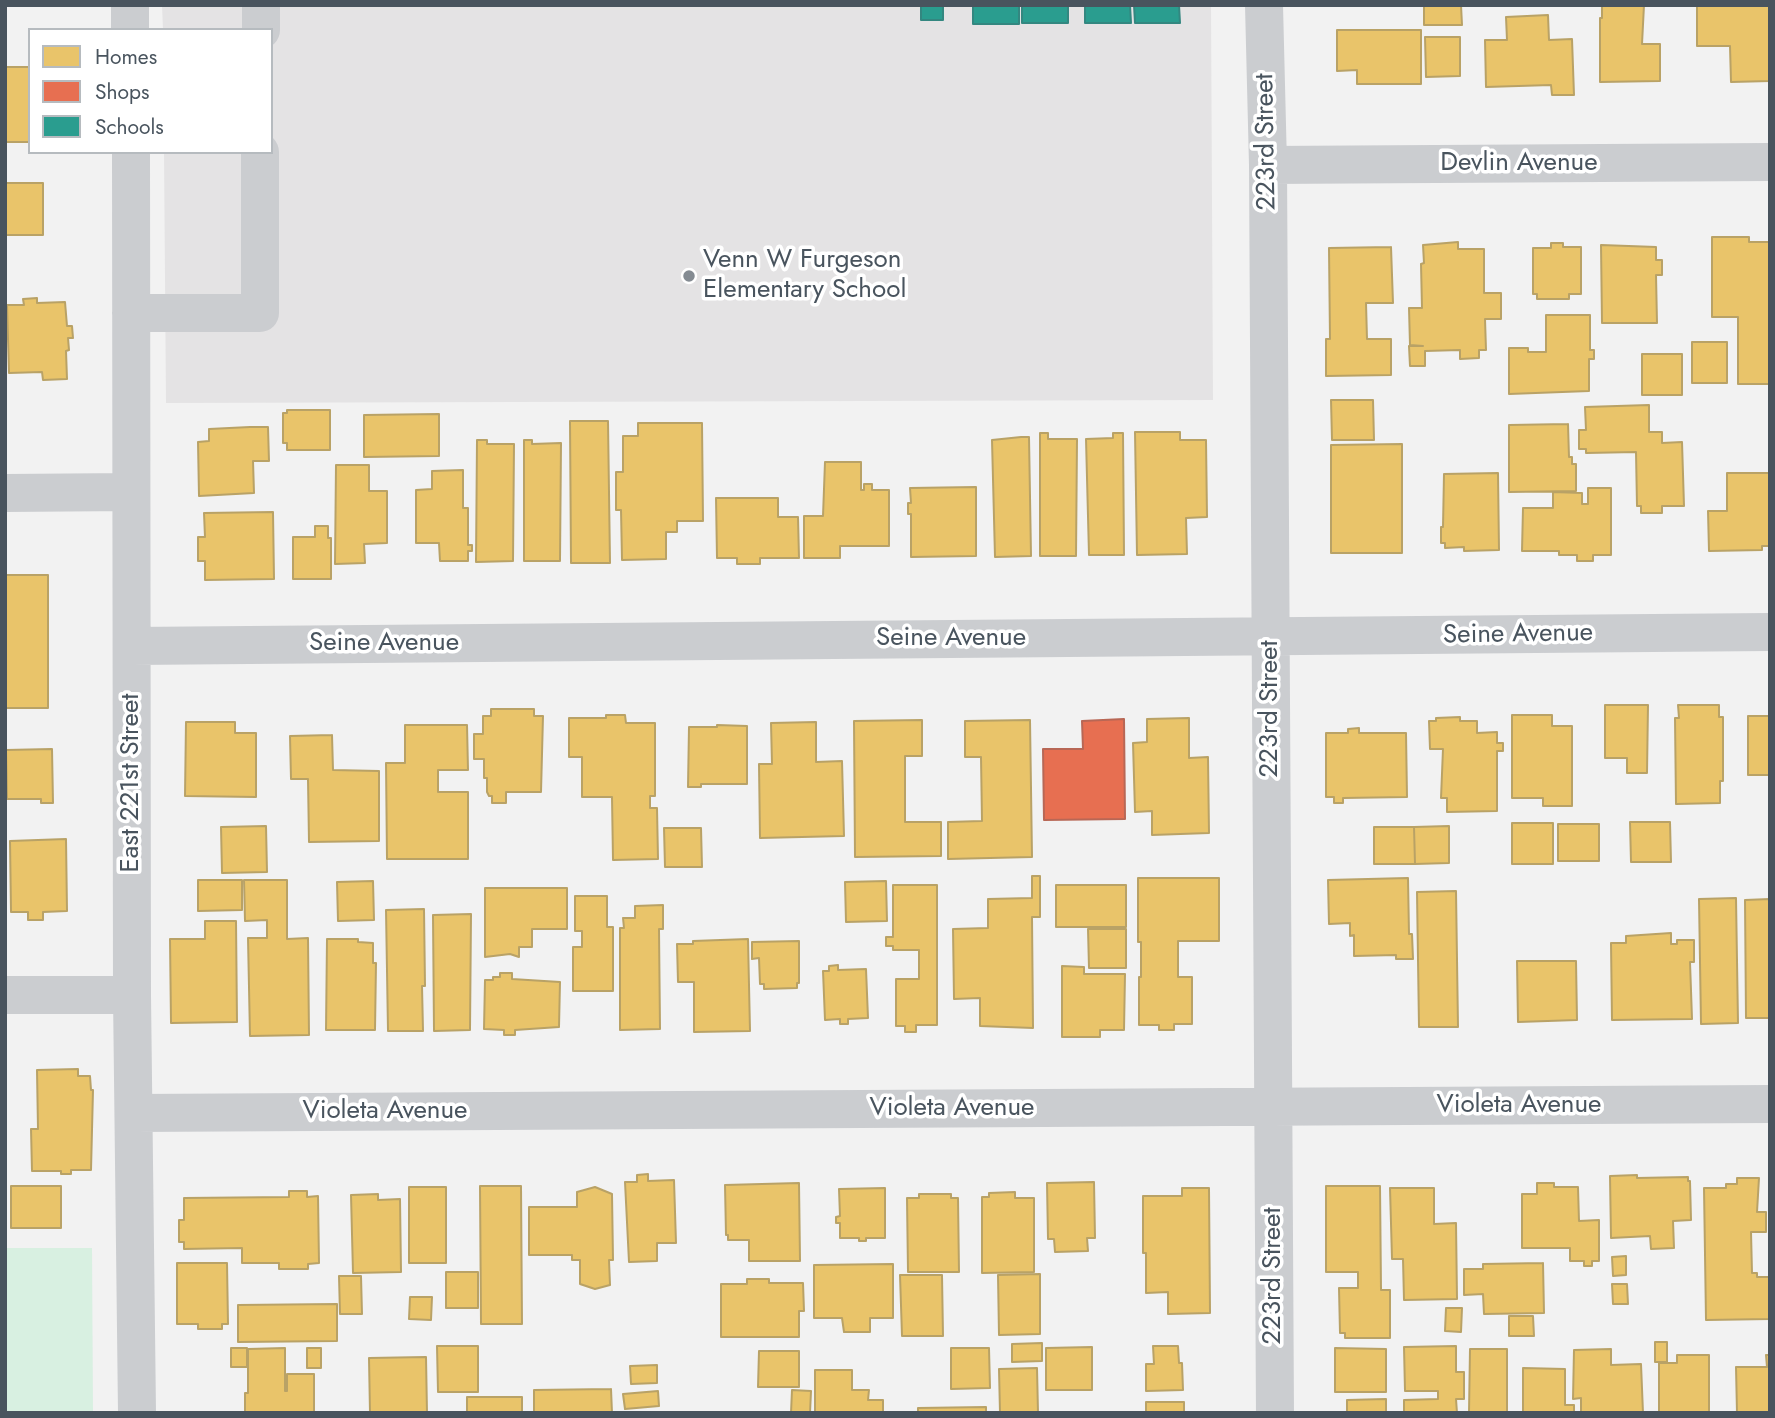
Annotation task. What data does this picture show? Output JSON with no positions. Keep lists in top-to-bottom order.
{
  "streets": {
    "street": [
      "223rd Street",
      "Devlin Avenue",
      "Seine Avenue",
      "East 221st Street",
      "Violeta Avenue"
    ]
  },
  "crossings": [
    ["223rd Street", "Devlin Avenue"],
    ["223rd Street", "Seine Avenue"],
    ["223rd Street", "Violeta Avenue"],
    ["Seine Avenue", "East 221st Street"],
    ["East 221st Street", "Violeta Avenue"]
  ],
  "places": ["Venn W Furgeson Elementary School"],
  "legend": ["Homes", "Shops", "Schools"]
}
